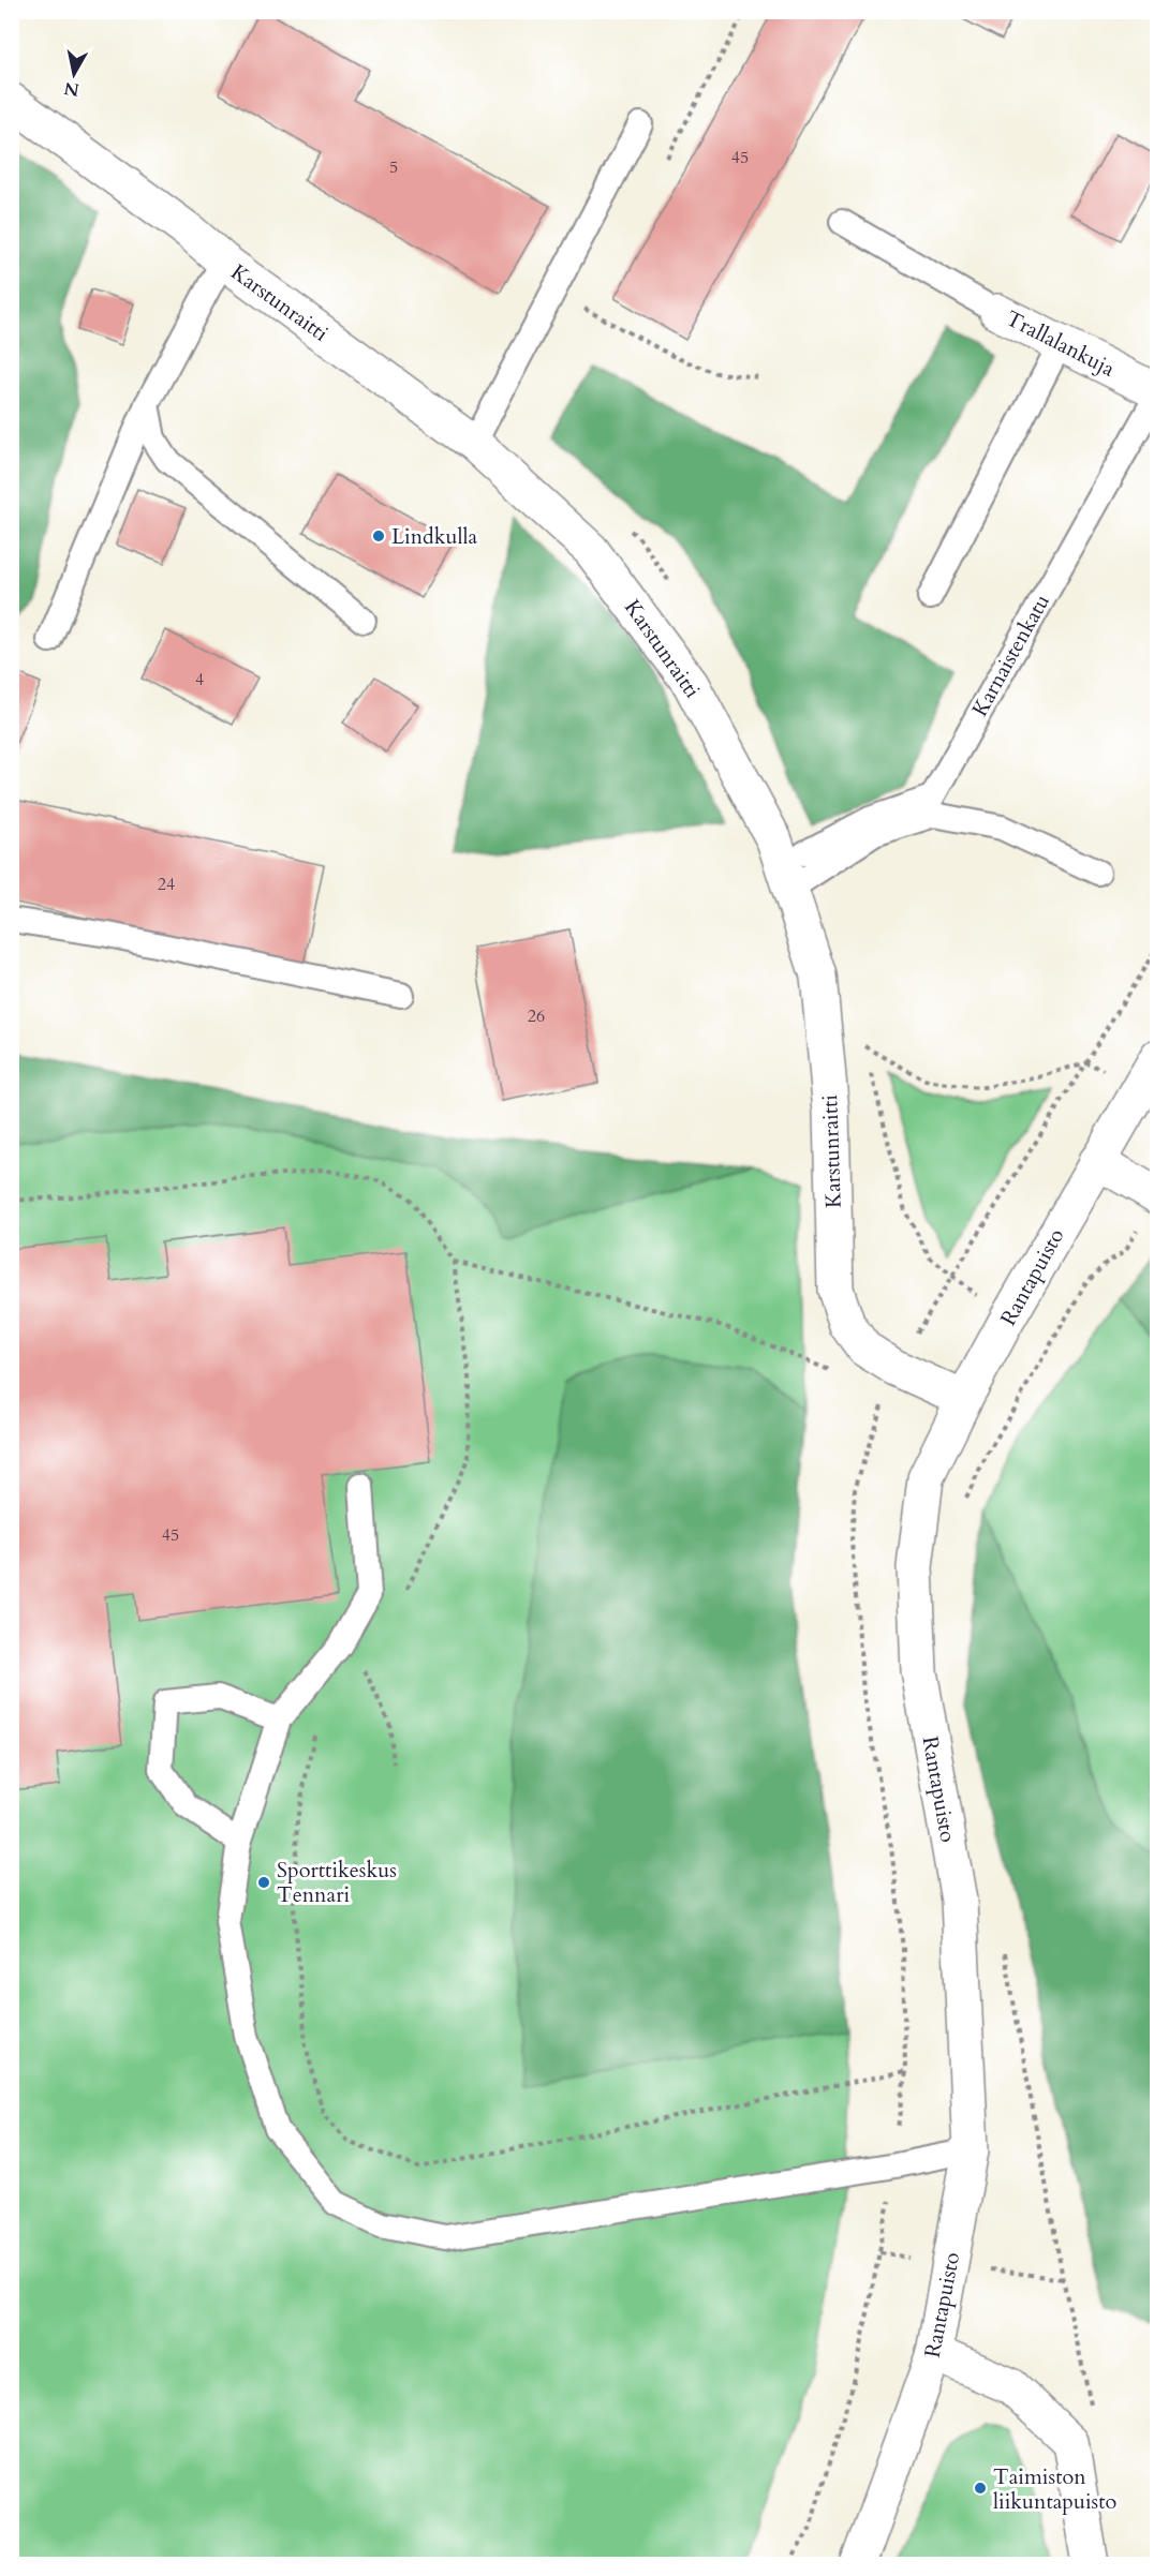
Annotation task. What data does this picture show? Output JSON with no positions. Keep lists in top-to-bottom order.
{
  "streets": {
    "street": ["Karstunraitti", "Trallalankuja", "Rantapuisto"],
    "lane": ["Karnaistenkatu"]
  },
  "crossings": [
    ["Karstunraitti", "Rantapuisto"],
    ["Trallalankuja", "Karnaistenkatu"]
  ],
  "places": ["Lindkulla", "Sporttikeskus Tennari", "Taimiston liikuntapuisto"],
  "house_numbers": [
    "45",
    "5",
    "4",
    "24",
    "26",
    "45"
  ],
  "north": "bottom"
}
